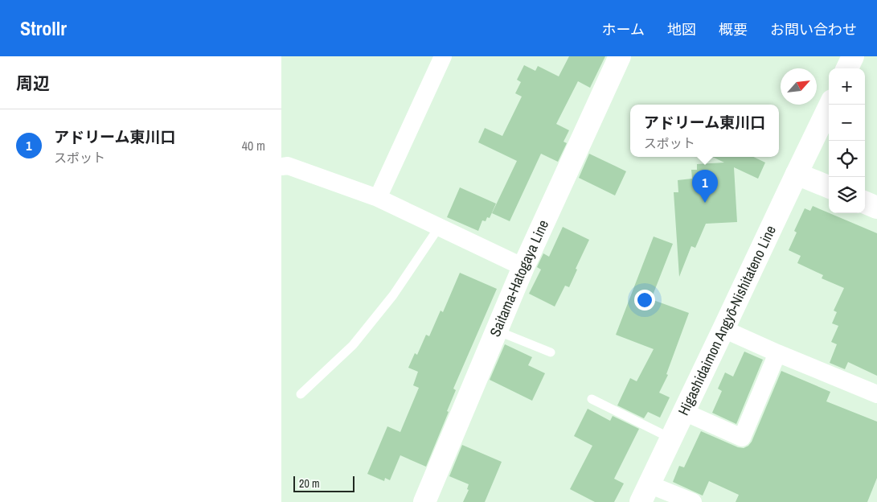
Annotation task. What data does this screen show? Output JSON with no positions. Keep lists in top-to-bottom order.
{
  "streets": {
    "main road": ["Saitama-Hatogaya Line", "Higashidaimon Angyō-Nishitateno Line"]
  },
  "scale_bar": "20 m",
  "north": "top right",
  "page": {
    "header": "Strollr",
    "nav": [
      "ホーム",
      "地図",
      "概要",
      "お問い合わせ"
    ],
    "heading": "周辺",
    "map_buttons": ["+", "−"],
    "popup": ["アドリーム東川口", "スポット"],
    "list": [
      {
        "mark": "1",
        "name": "アドリーム東川口",
        "note": "スポット",
        "value": "40 m"
      }
    ],
    "pins": "1",
    "scale": "20 m"
  }
}
